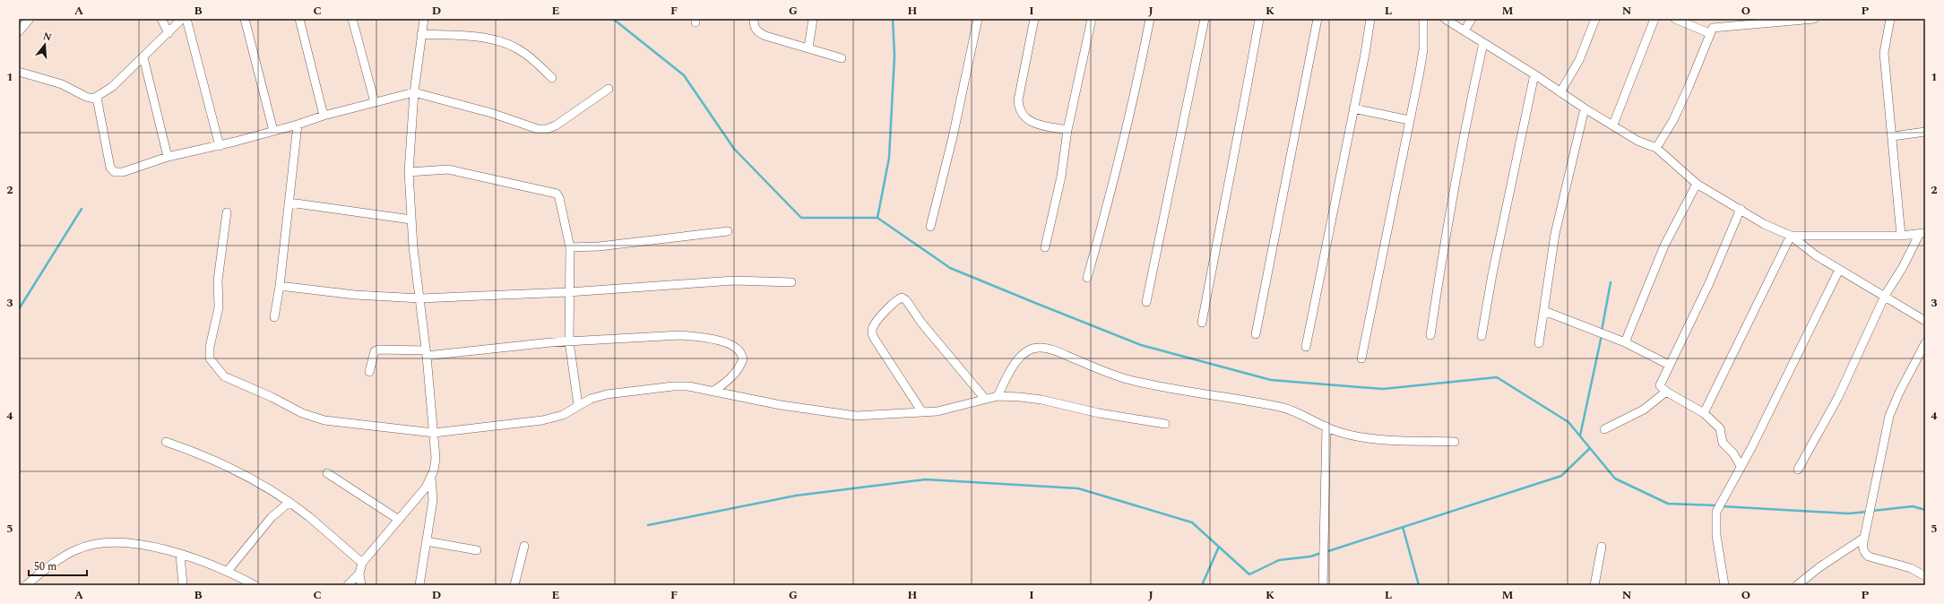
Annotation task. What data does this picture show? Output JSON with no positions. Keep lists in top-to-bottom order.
{
  "scale_bar": "50 m",
  "north": "top",
  "grid": {
    "columns": [
      "A",
      "B",
      "C",
      "D",
      "E",
      "F",
      "G",
      "H",
      "I",
      "J",
      "K",
      "L",
      "M",
      "N",
      "O",
      "P"
    ],
    "rows": [
      "1",
      "2",
      "3",
      "4",
      "5"
    ]
  }
}
